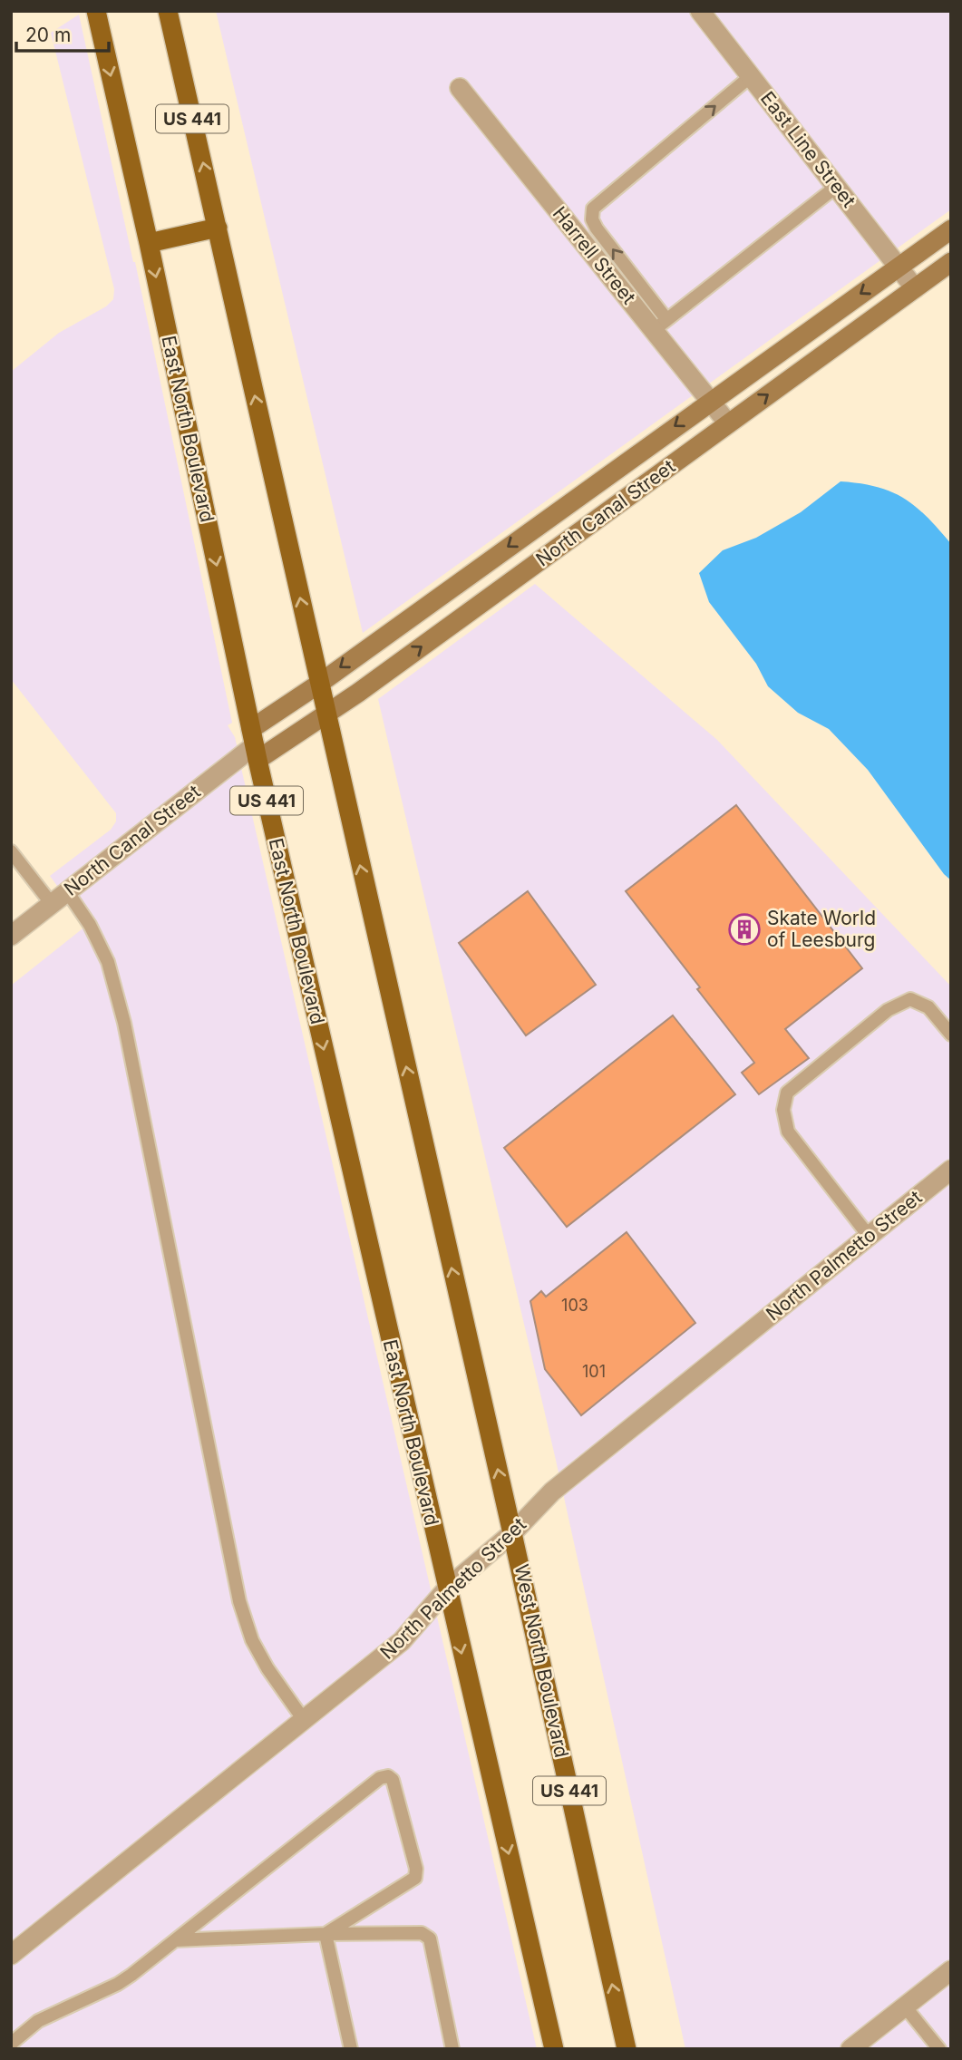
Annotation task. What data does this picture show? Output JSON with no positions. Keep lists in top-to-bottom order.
{
  "streets": {
    "main road": ["US 441", "East North Boulevard", "West North Boulevard"],
    "street": [
      "East Line Street",
      "Harrell Street",
      "North Canal Street",
      "North Palmetto Street"
    ]
  },
  "crossings": [
    ["US 441", "East North Boulevard"],
    ["US 441", "North Canal Street"],
    ["US 441", "North Palmetto Street"],
    ["US 441", "West North Boulevard"],
    ["East Line Street", "North Canal Street"],
    ["Harrell Street", "North Canal Street"],
    ["East North Boulevard", "North Canal Street"],
    ["East North Boulevard", "North Palmetto Street"],
    ["North Palmetto Street", "West North Boulevard"]
  ],
  "places": {
    "building": ["Skate World of Leesburg"]
  },
  "house_numbers": ["103", "101"],
  "scale_bar": "20 m"
}
